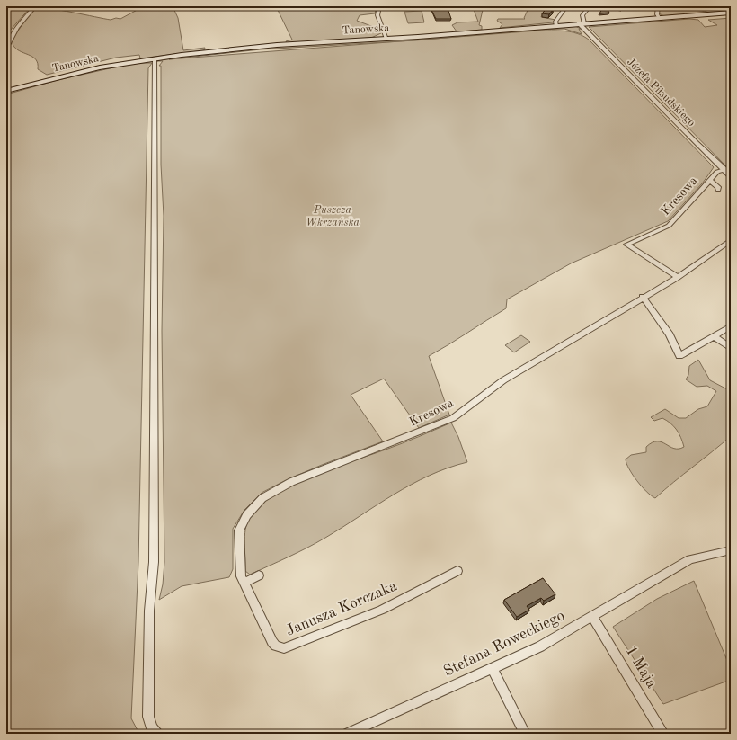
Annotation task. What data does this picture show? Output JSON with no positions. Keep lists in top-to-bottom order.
{
  "streets": {
    "main road": ["Tanowska"],
    "street": [
      "Józefa Piłsudskiego",
      "Kresowa",
      "Janusza Korczaka",
      "Stefana Roweckiego",
      "1 Maja"
    ]
  },
  "crossings": [
    ["Tanowska", "Józefa Piłsudskiego"],
    ["Józefa Piłsudskiego", "Kresowa"],
    ["Kresowa", "Janusza Korczaka"],
    ["Stefana Roweckiego", "1 Maja"]
  ],
  "parks": ["Puszcza Wkrzańska"]
}
